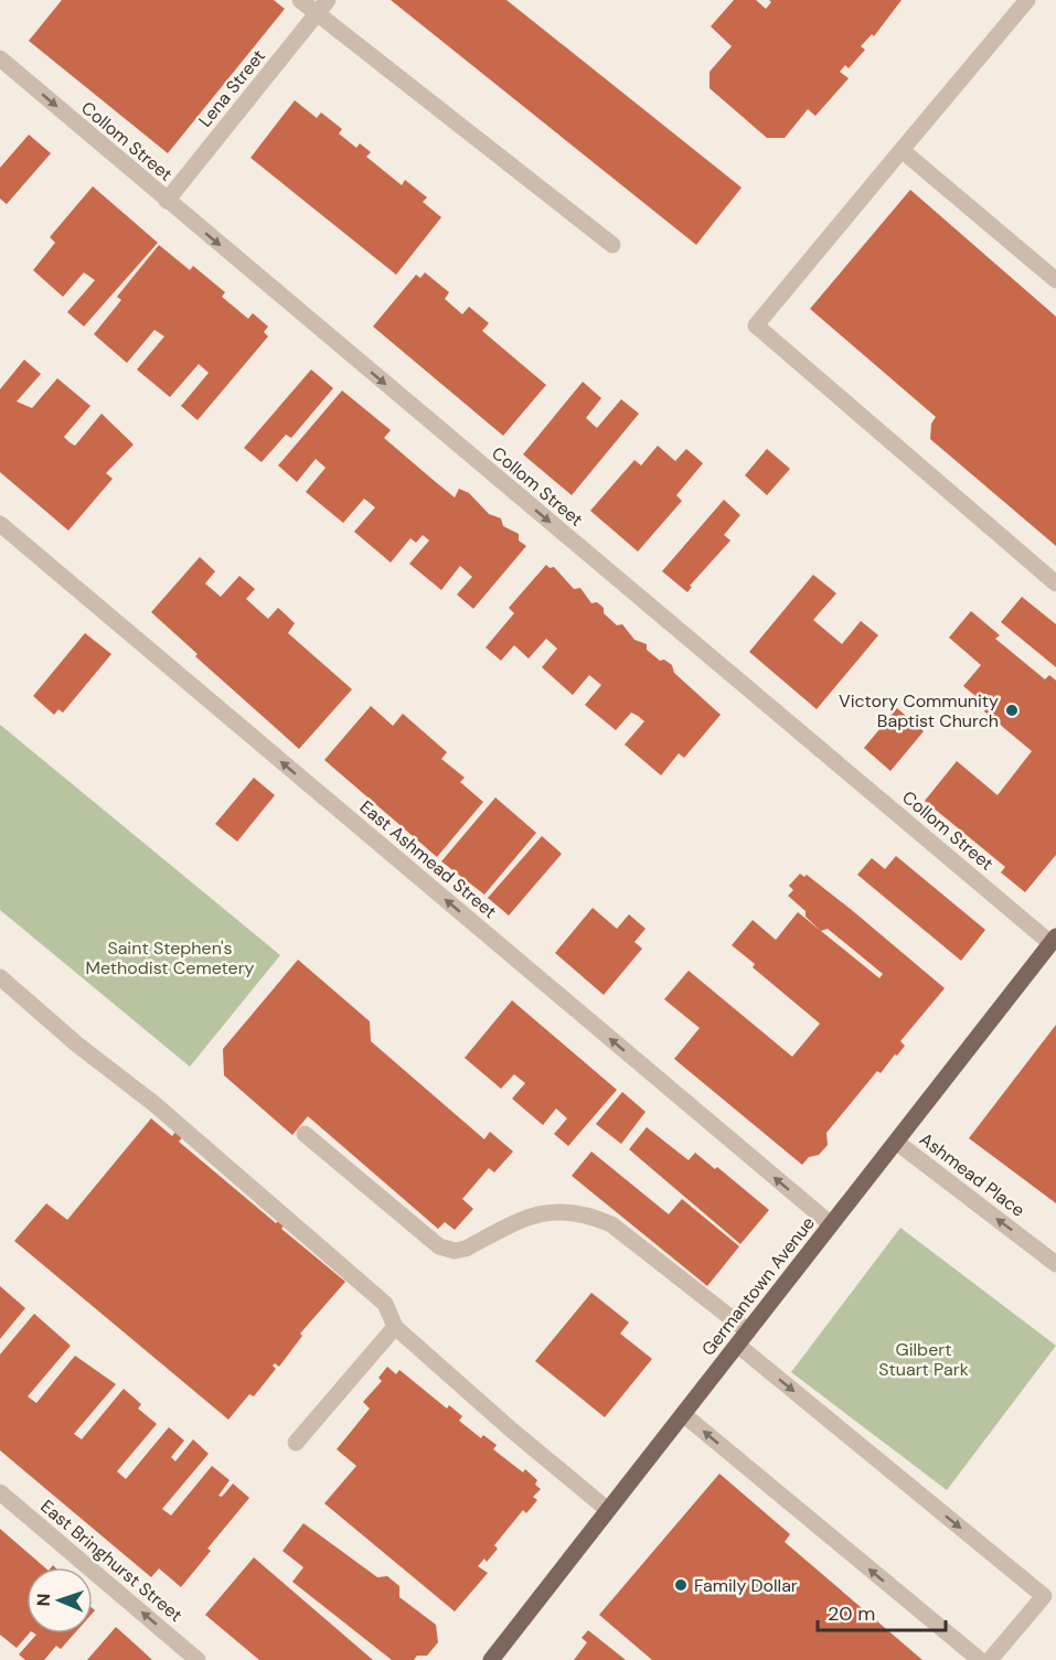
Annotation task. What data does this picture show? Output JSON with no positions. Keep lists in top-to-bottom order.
{
  "streets": {
    "main road": ["Germantown Avenue"],
    "street": [
      "Lena Street",
      "Collom Street",
      "East Ashmead Street",
      "Ashmead Place",
      "East Bringhurst Street"
    ]
  },
  "crossings": [
    ["Lena Street", "Collom Street"],
    ["Collom Street", "Germantown Avenue"],
    ["East Ashmead Street", "Germantown Avenue"],
    ["Ashmead Place", "Germantown Avenue"]
  ],
  "one_way": [
    "Collom Street",
    "East Ashmead Street",
    "Ashmead Place",
    "East Bringhurst Street"
  ],
  "parks": ["Saint Stephen's Methodist Cemetery", "Gilbert Stuart Park"],
  "places": ["Victory Community Baptist Church", "Family Dollar"],
  "scale_bar": "20 m",
  "north": "left"
}
